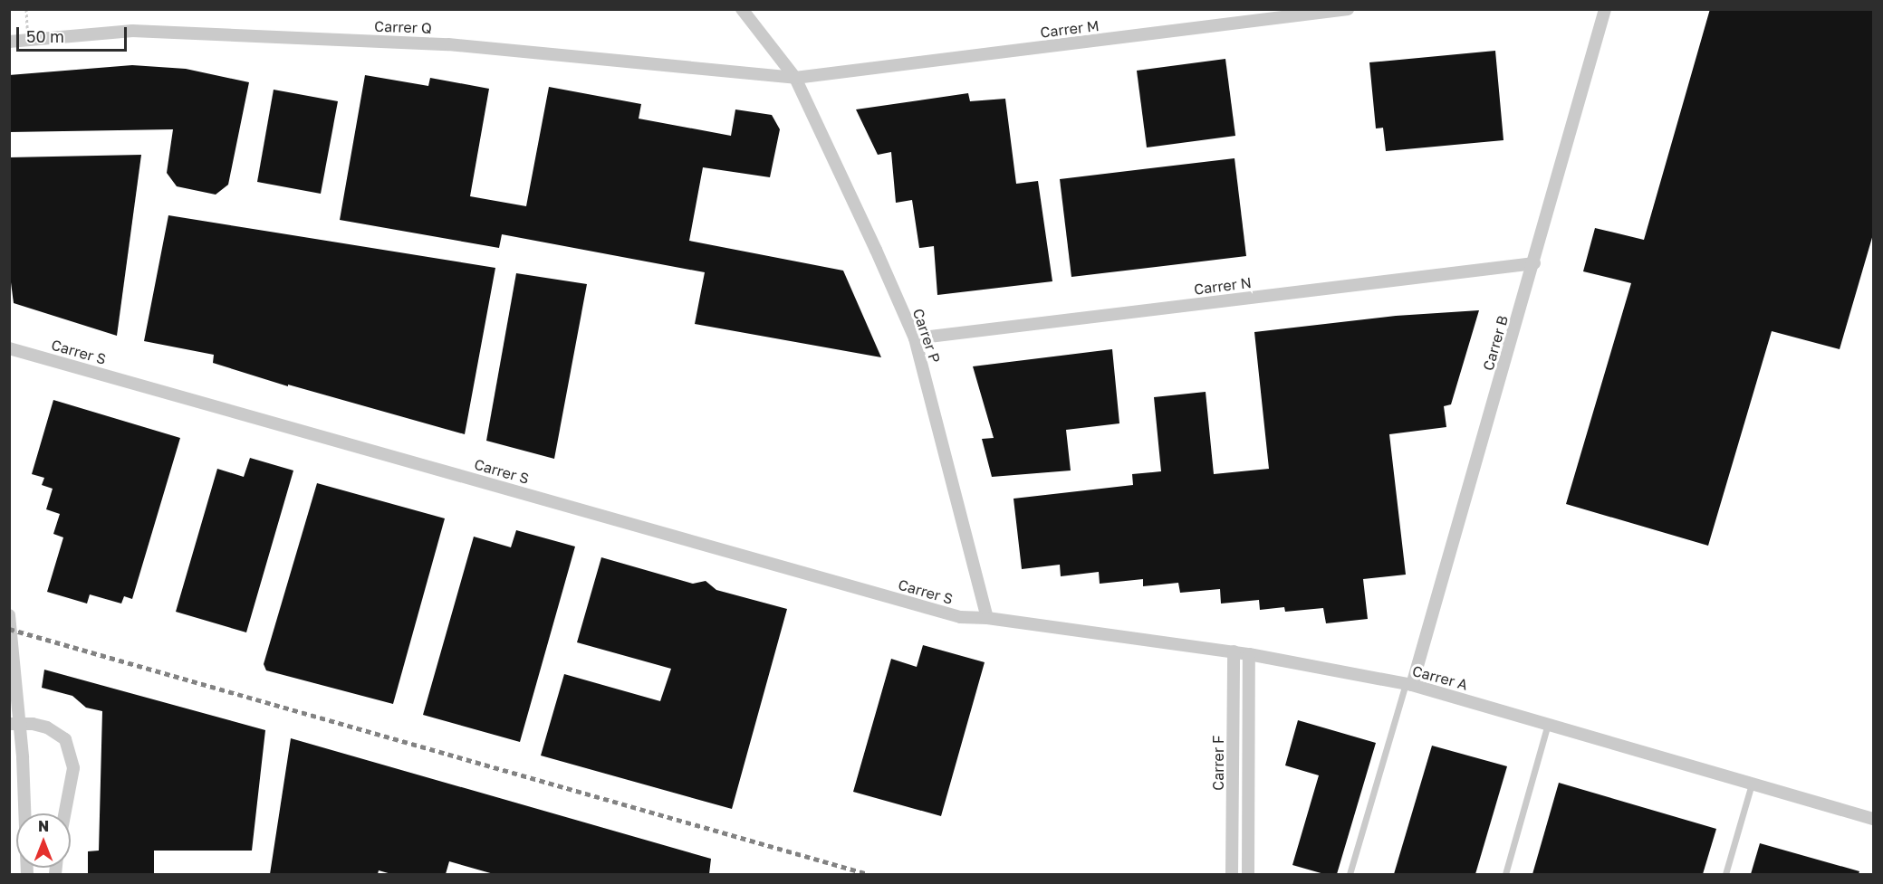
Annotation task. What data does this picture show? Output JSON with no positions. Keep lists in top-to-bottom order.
{
  "streets": {
    "street": [
      "Carrer Q",
      "Carrer M",
      "Carrer N",
      "Carrer P",
      "Carrer B",
      "Carrer S",
      "Carrer A",
      "Carrer F"
    ]
  },
  "crossings": [
    ["Carrer Q", "Carrer M"],
    ["Carrer Q", "Carrer P"],
    ["Carrer M", "Carrer P"],
    ["Carrer N", "Carrer P"],
    ["Carrer N", "Carrer B"],
    ["Carrer P", "Carrer S"],
    ["Carrer P", "Carrer A"],
    ["Carrer B", "Carrer A"],
    ["Carrer S", "Carrer A"],
    ["Carrer A", "Carrer F"]
  ],
  "scale_bar": "50 m",
  "north": "top"
}
